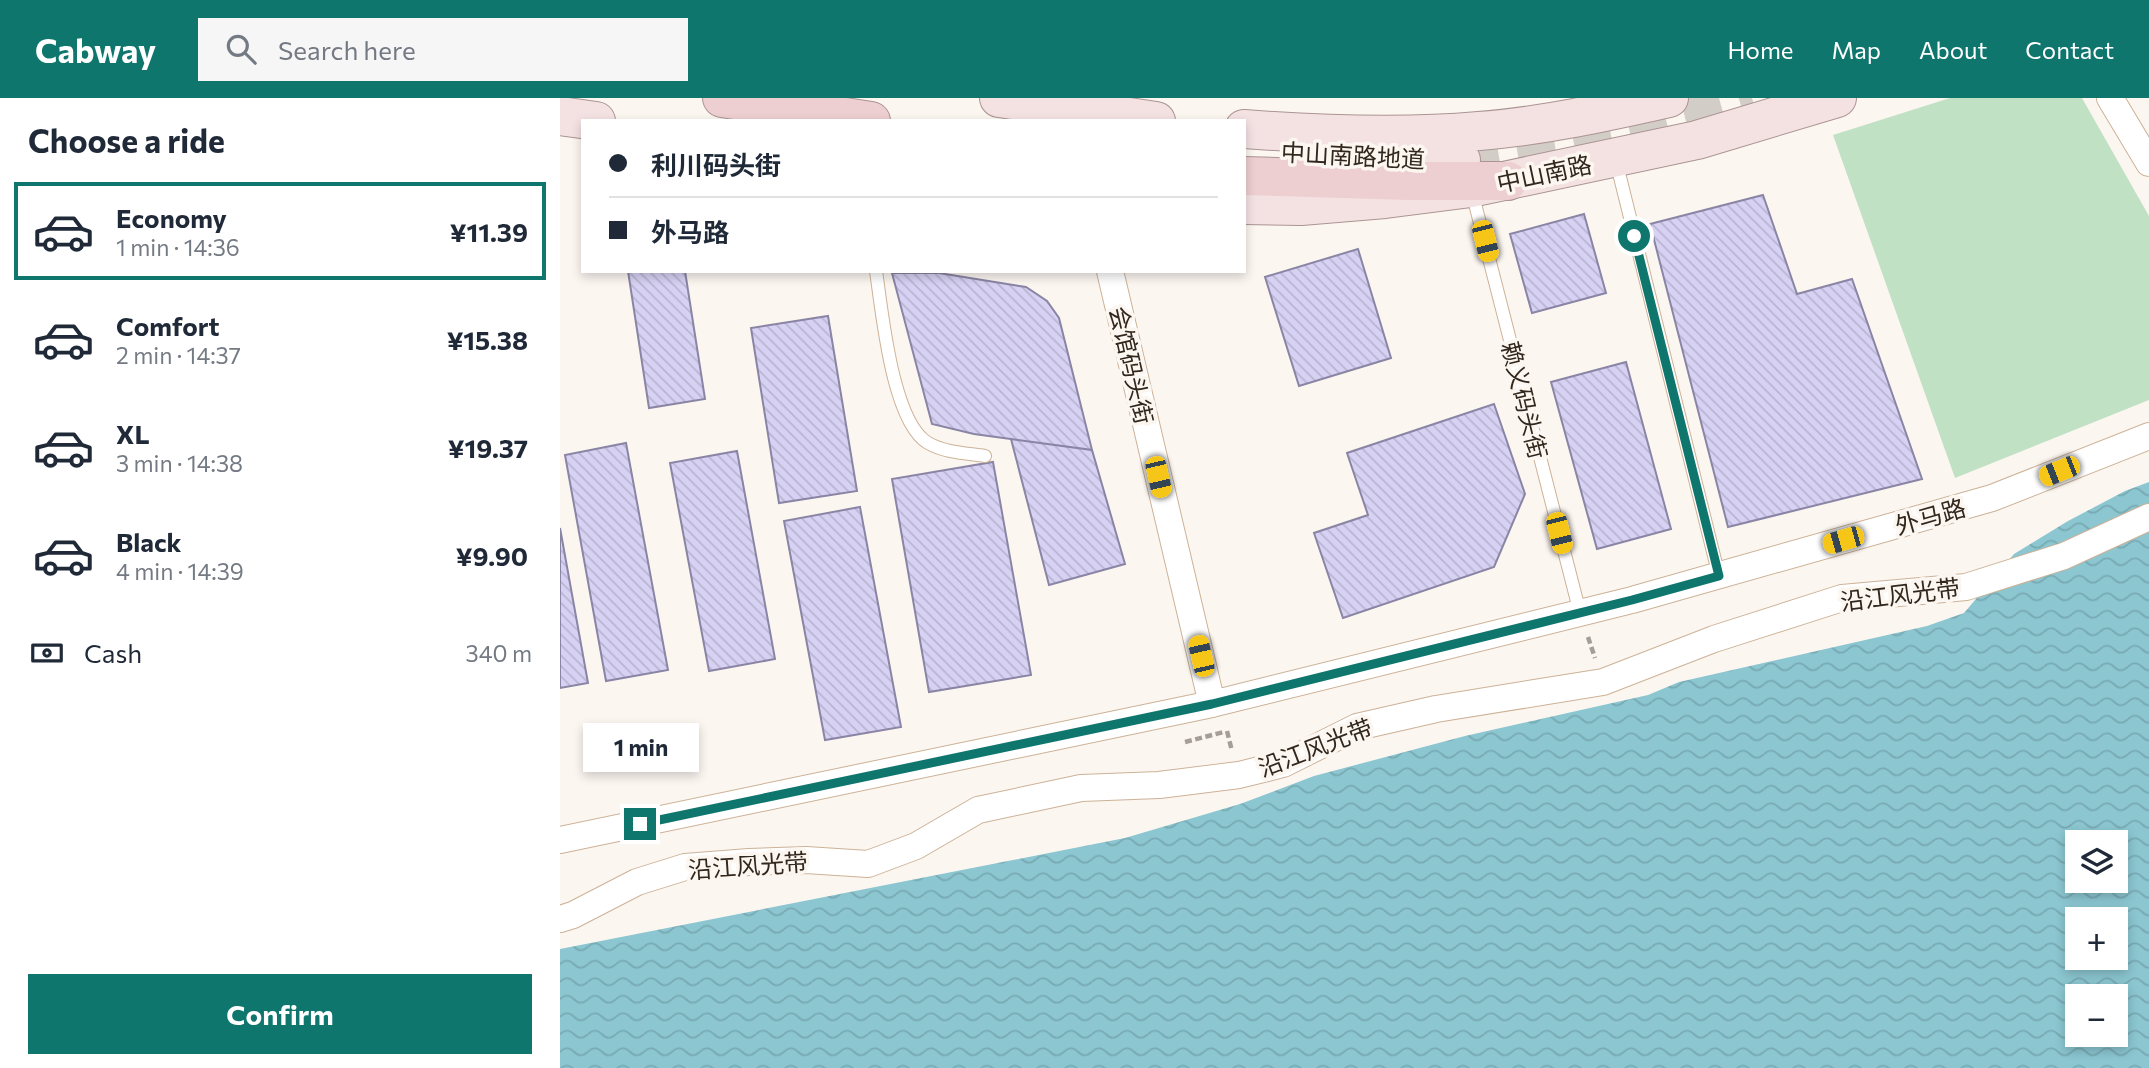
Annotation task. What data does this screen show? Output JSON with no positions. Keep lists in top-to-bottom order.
{
  "streets": {
    "main road": ["中山南路地道", "中山南路"],
    "street": ["会馆码头街", "外马路", "沿江风光带"],
    "lane": ["赖义码头街"]
  },
  "crossings": [
    ["中山南路地道", "中山南路"],
    ["中山南路地道", "赖义码头街"],
    ["中山南路", "赖义码头街"],
    ["会馆码头街", "外马路"],
    ["赖义码头街", "外马路"]
  ],
  "page": {
    "header": "Cabway",
    "search": "Search here",
    "nav": [
      "Home",
      "Map",
      "About",
      "Contact"
    ],
    "heading": "Choose a ride",
    "banner": ["利川码头街", "外马路"],
    "list": [
      {
        "name": "Economy",
        "note": "1 min · 14:36",
        "value": "¥11.39"
      },
      {
        "name": "Comfort",
        "note": "2 min · 14:37",
        "value": "¥15.38"
      },
      {
        "name": "XL",
        "note": "3 min · 14:38",
        "value": "¥19.37"
      },
      {
        "name": "Black",
        "note": "4 min · 14:39",
        "value": "¥9.90"
      }
    ],
    "pay": ["Cash", "340 m"],
    "bubble": "1 min",
    "map_buttons": ["+", "−"],
    "buttons": "Confirm"
  }
}
